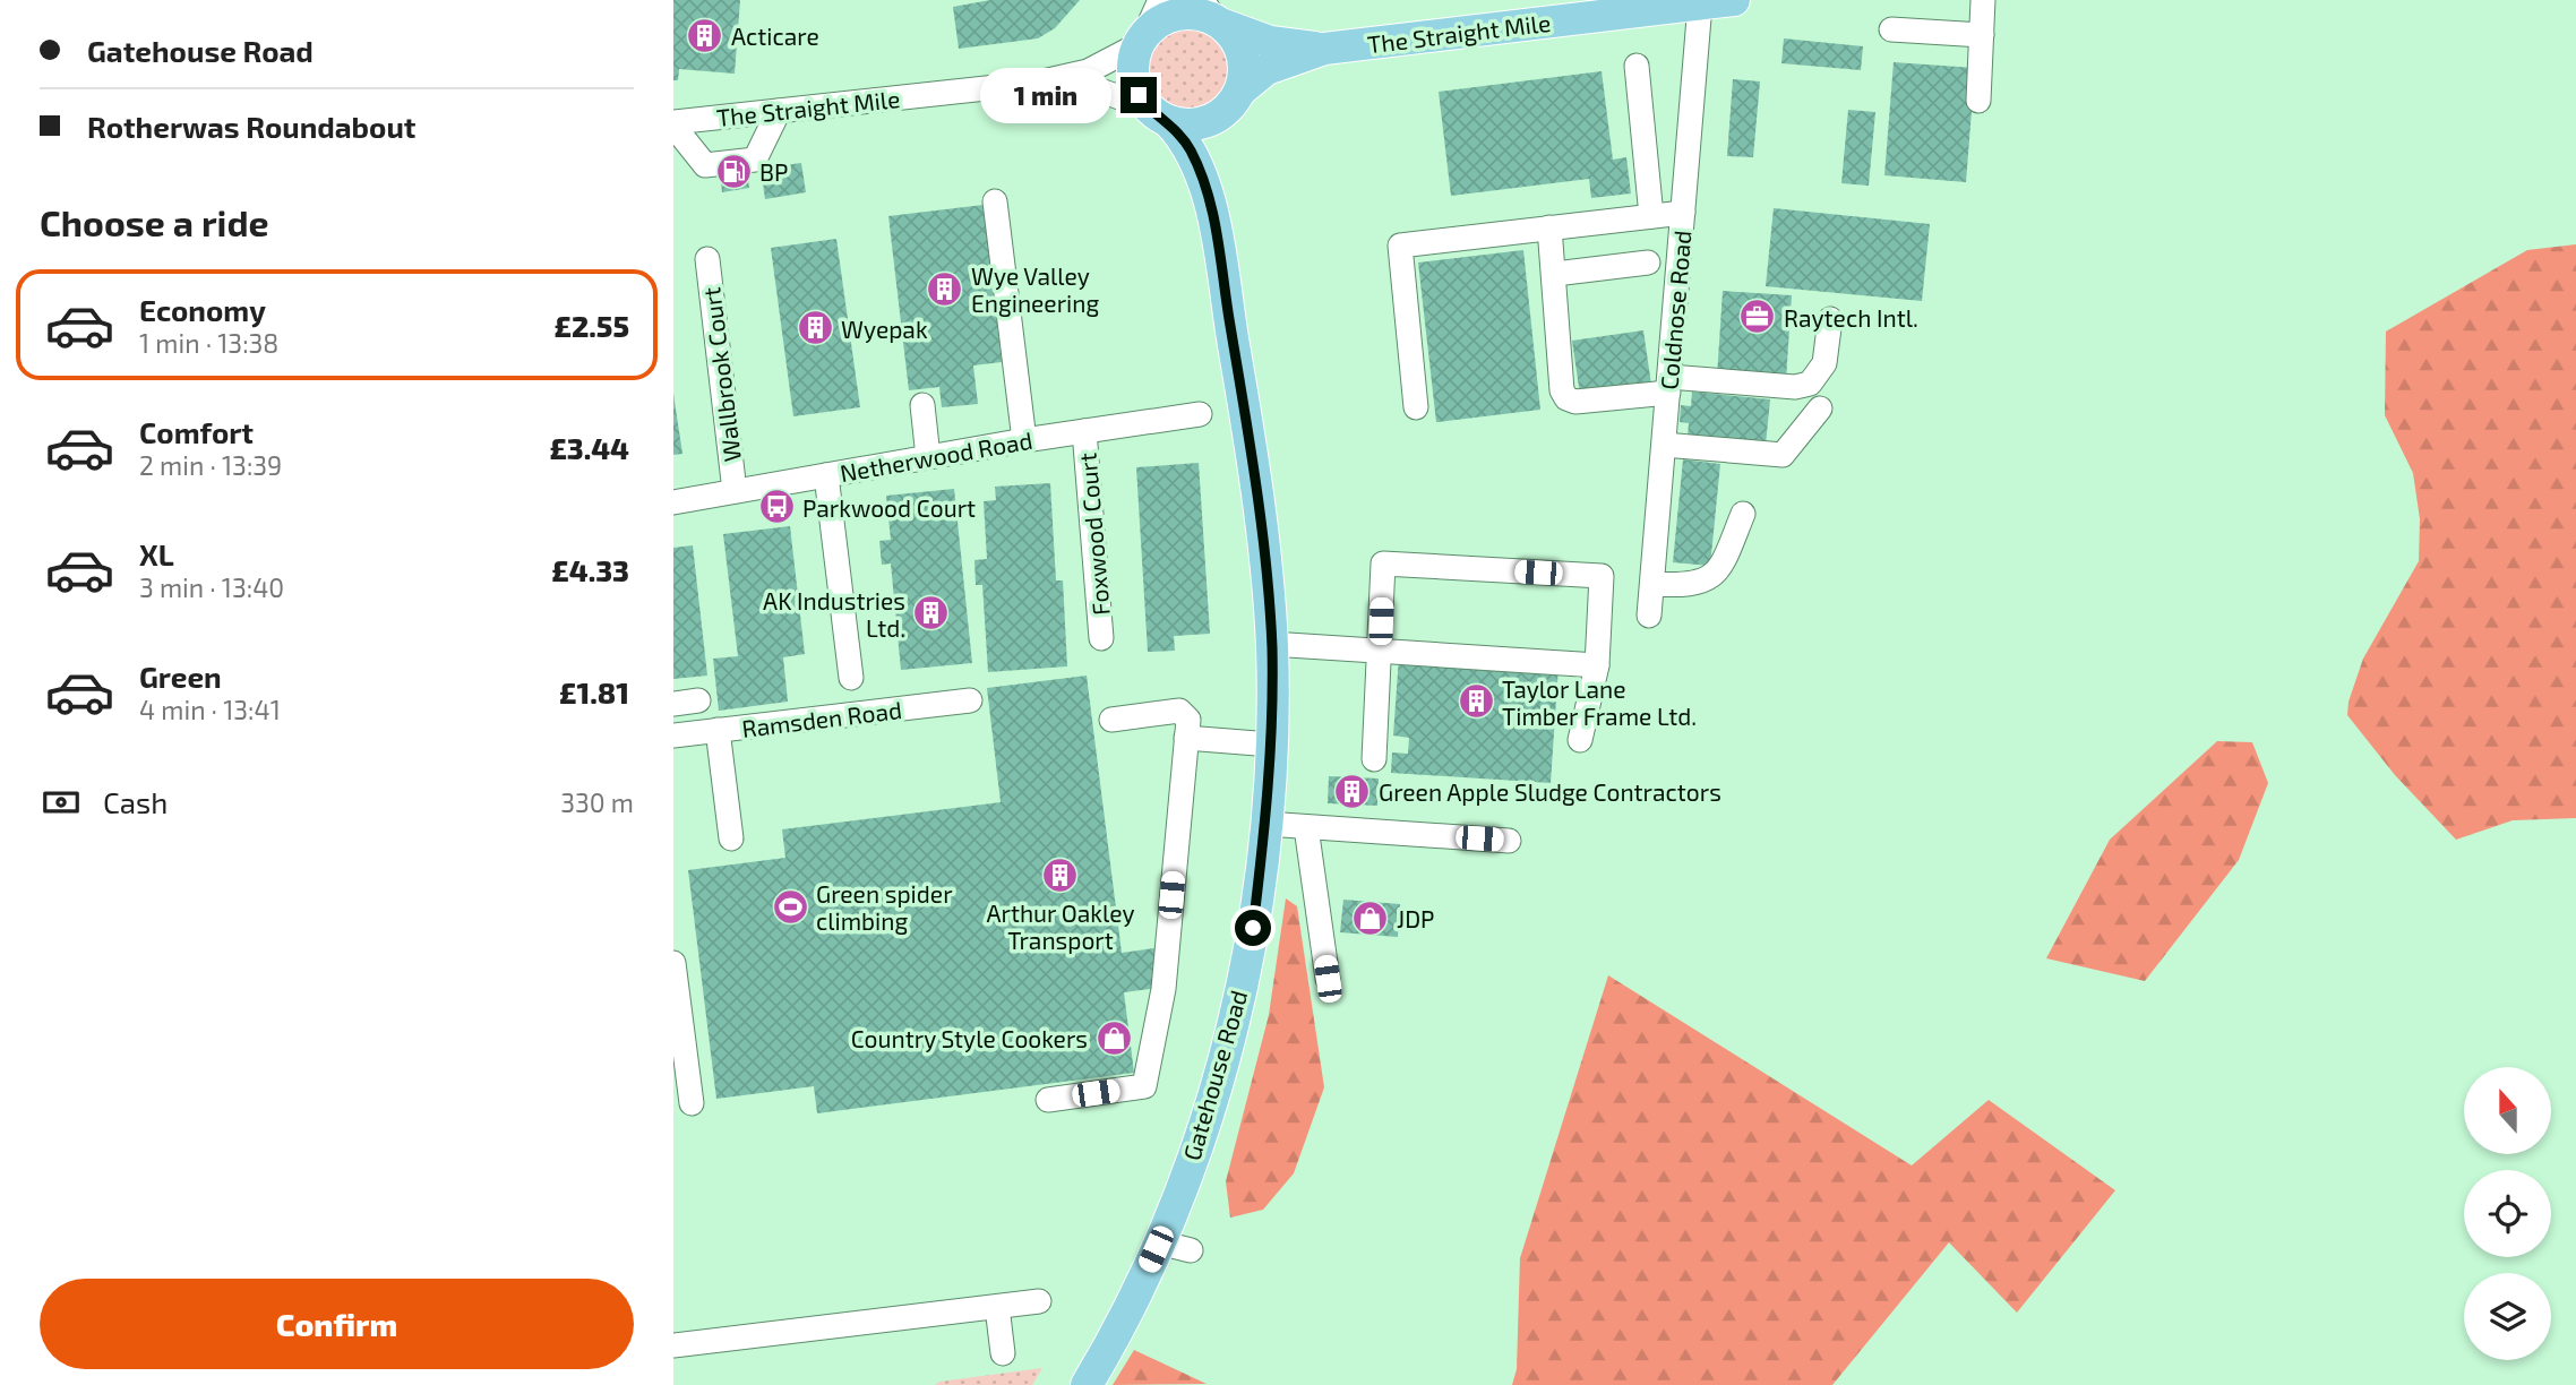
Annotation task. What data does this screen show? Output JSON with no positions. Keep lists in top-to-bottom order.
{
  "streets": {
    "main road": ["The Straight Mile", "Gatehouse Road"],
    "street": [
      "Coldnose Road",
      "Wallbrook Court",
      "Netherwood Road",
      "Foxwood Court",
      "Ramsden Road"
    ]
  },
  "crossings": [
    ["The Straight Mile", "Coldnose Road"],
    ["The Straight Mile", "Gatehouse Road"],
    ["Wallbrook Court", "Netherwood Road"],
    ["Netherwood Road", "Foxwood Court"]
  ],
  "places": {
    "building": [
      "Acticare",
      "Wye Valley Engineering",
      "Wyepak",
      "AK Industries Ltd.",
      "Taylor Lane Timber Frame Ltd.",
      "Green Apple Sludge Contractors",
      "Arthur Oakley Transport"
    ],
    "fuel station": ["BP"],
    "office": ["Raytech Intl."],
    "bus stop": ["Parkwood Court"],
    "sports": ["Green spider climbing"],
    "shop": ["JDP", "Country Style Cookers"]
  },
  "north": "top",
  "page": {
    "banner": ["Gatehouse Road", "Rotherwas Roundabout"],
    "bubble": "1 min",
    "heading": "Choose a ride",
    "list": [
      {
        "name": "Economy",
        "note": "1 min · 13:38",
        "value": "£2.55"
      },
      {
        "name": "Comfort",
        "note": "2 min · 13:39",
        "value": "£3.44"
      },
      {
        "name": "XL",
        "note": "3 min · 13:40",
        "value": "£4.33"
      },
      {
        "name": "Green",
        "note": "4 min · 13:41",
        "value": "£1.81"
      }
    ],
    "pay": ["Cash", "330 m"],
    "buttons": "Confirm"
  }
}
